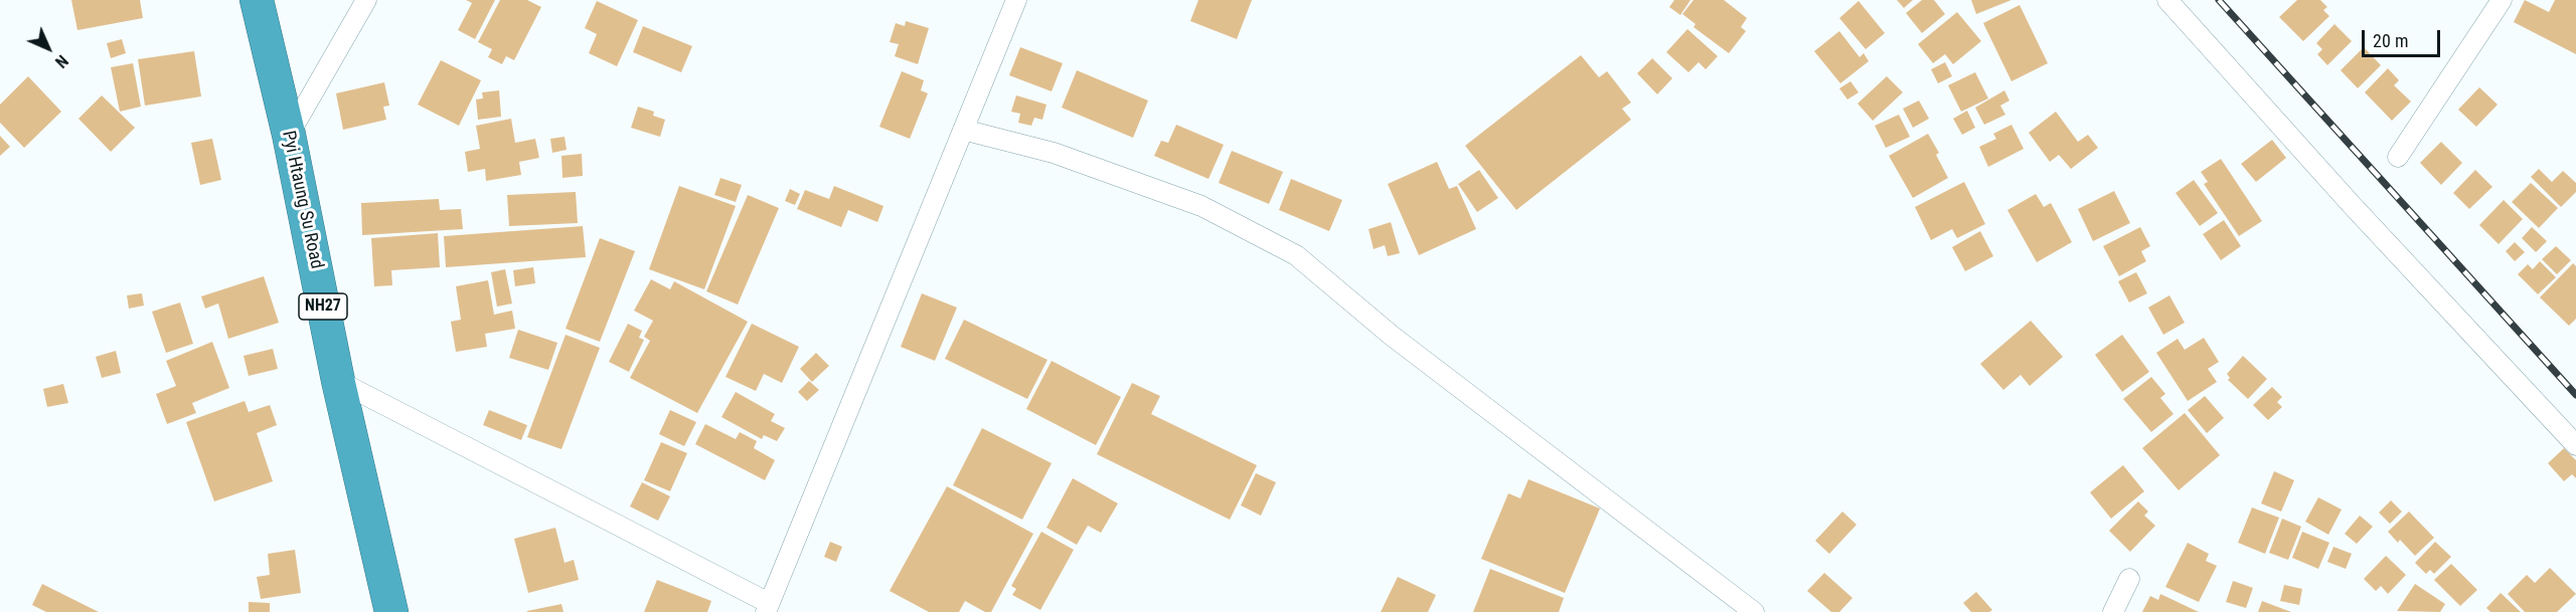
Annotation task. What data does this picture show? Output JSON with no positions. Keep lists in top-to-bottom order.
{
  "streets": {
    "highway": ["Pyi Htaung Su Road", "NH27"]
  },
  "scale_bar": "20 m",
  "north": "bottom right"
}
